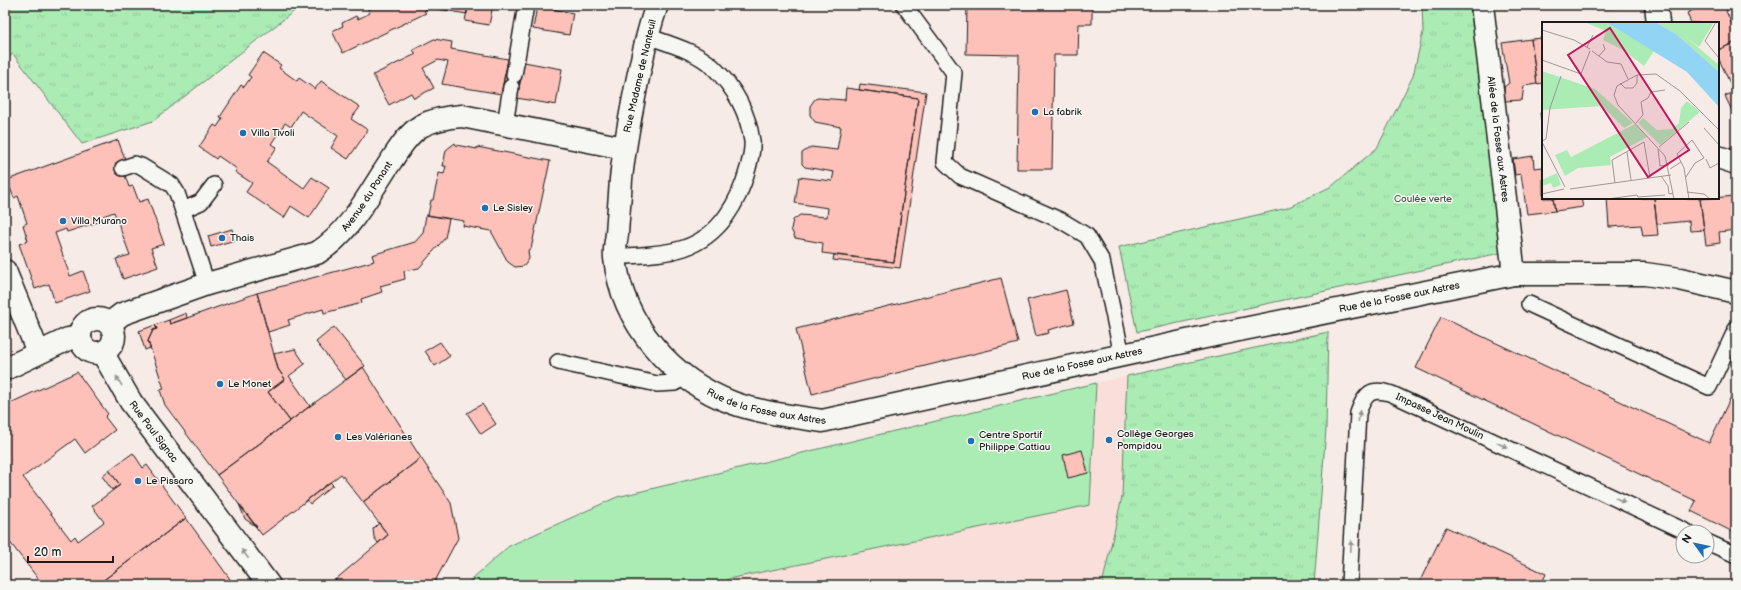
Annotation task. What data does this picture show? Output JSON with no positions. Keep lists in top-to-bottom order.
{
  "streets": {
    "street": [
      "Rue Madame de Nanteuil",
      "Allée de la Fosse aux Astres",
      "Avenue du Ponant",
      "Rue de la Fosse aux Astres",
      "Rue Paul Signac"
    ],
    "lane": ["Impasse Jean Moulin"]
  },
  "crossings": [
    ["Rue Madame de Nanteuil", "Avenue du Ponant"],
    ["Rue Madame de Nanteuil", "Rue de la Fosse aux Astres"],
    ["Allée de la Fosse aux Astres", "Rue de la Fosse aux Astres"],
    ["Avenue du Ponant", "Rue de la Fosse aux Astres"],
    ["Avenue du Ponant", "Rue Paul Signac"]
  ],
  "one_way": ["Rue Paul Signac"],
  "parks": ["Coulée verte"],
  "places": [
    "La fabrik",
    "Villa Tivoli",
    "Le Sisley",
    "Villa Murano",
    "Thais",
    "Le Monet",
    "Les Valérianes",
    "Collège Georges Pompidou",
    "Centre Sportif Philippe Cattiau",
    "Le Pissaro"
  ],
  "scale_bar": "20 m",
  "north": "top left"
}
